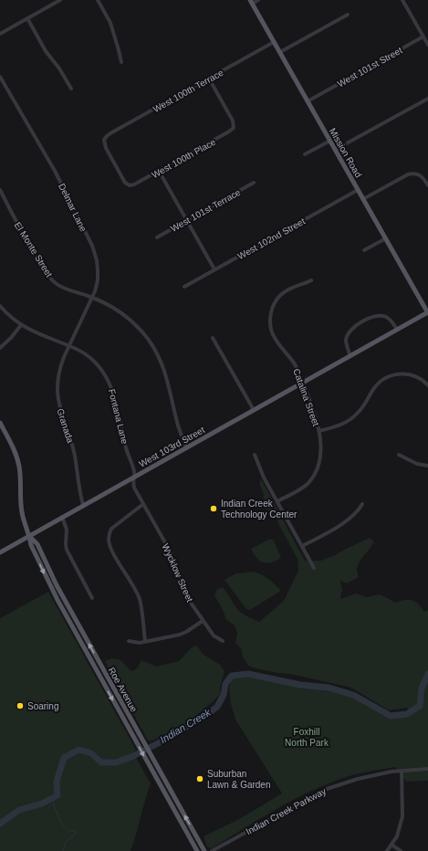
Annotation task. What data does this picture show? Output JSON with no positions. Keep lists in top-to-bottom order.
{
  "streets": {
    "main road": ["Mission Road", "West 103rd Street", "Roe Avenue"],
    "street": [
      "West 101st Street",
      "West 100th Terrace",
      "West 100th Place",
      "Delmar Lane",
      "West 101st Terrace",
      "West 102nd Street",
      "El Monte Street",
      "Catalina Street",
      "Fontana Lane",
      "Granada",
      "Wycklow Street",
      "Indian Creek Parkway"
    ]
  },
  "crossings": [
    ["West 101st Street", "Mission Road"],
    ["West 100th Terrace", "Mission Road"],
    ["West 100th Terrace", "West 100th Place"],
    ["Mission Road", "West 102nd Street"],
    ["Mission Road", "West 103rd Street"],
    ["Delmar Lane", "El Monte Street"],
    ["Delmar Lane", "Fontana Lane"],
    ["Delmar Lane", "Granada"],
    ["El Monte Street", "West 103rd Street"],
    ["Catalina Street", "West 103rd Street"],
    ["Fontana Lane", "Granada"],
    ["Fontana Lane", "West 103rd Street"],
    ["Fontana Lane", "Wycklow Street"],
    ["Granada", "West 103rd Street"],
    ["West 103rd Street", "Wycklow Street"],
    ["West 103rd Street", "Roe Avenue"]
  ],
  "water": ["Indian Creek"],
  "parks": ["Foxhill North Park"],
  "places": ["Indian Creek Technology Center", "Soaring", "Suburban Lawn & Garden"]
}
